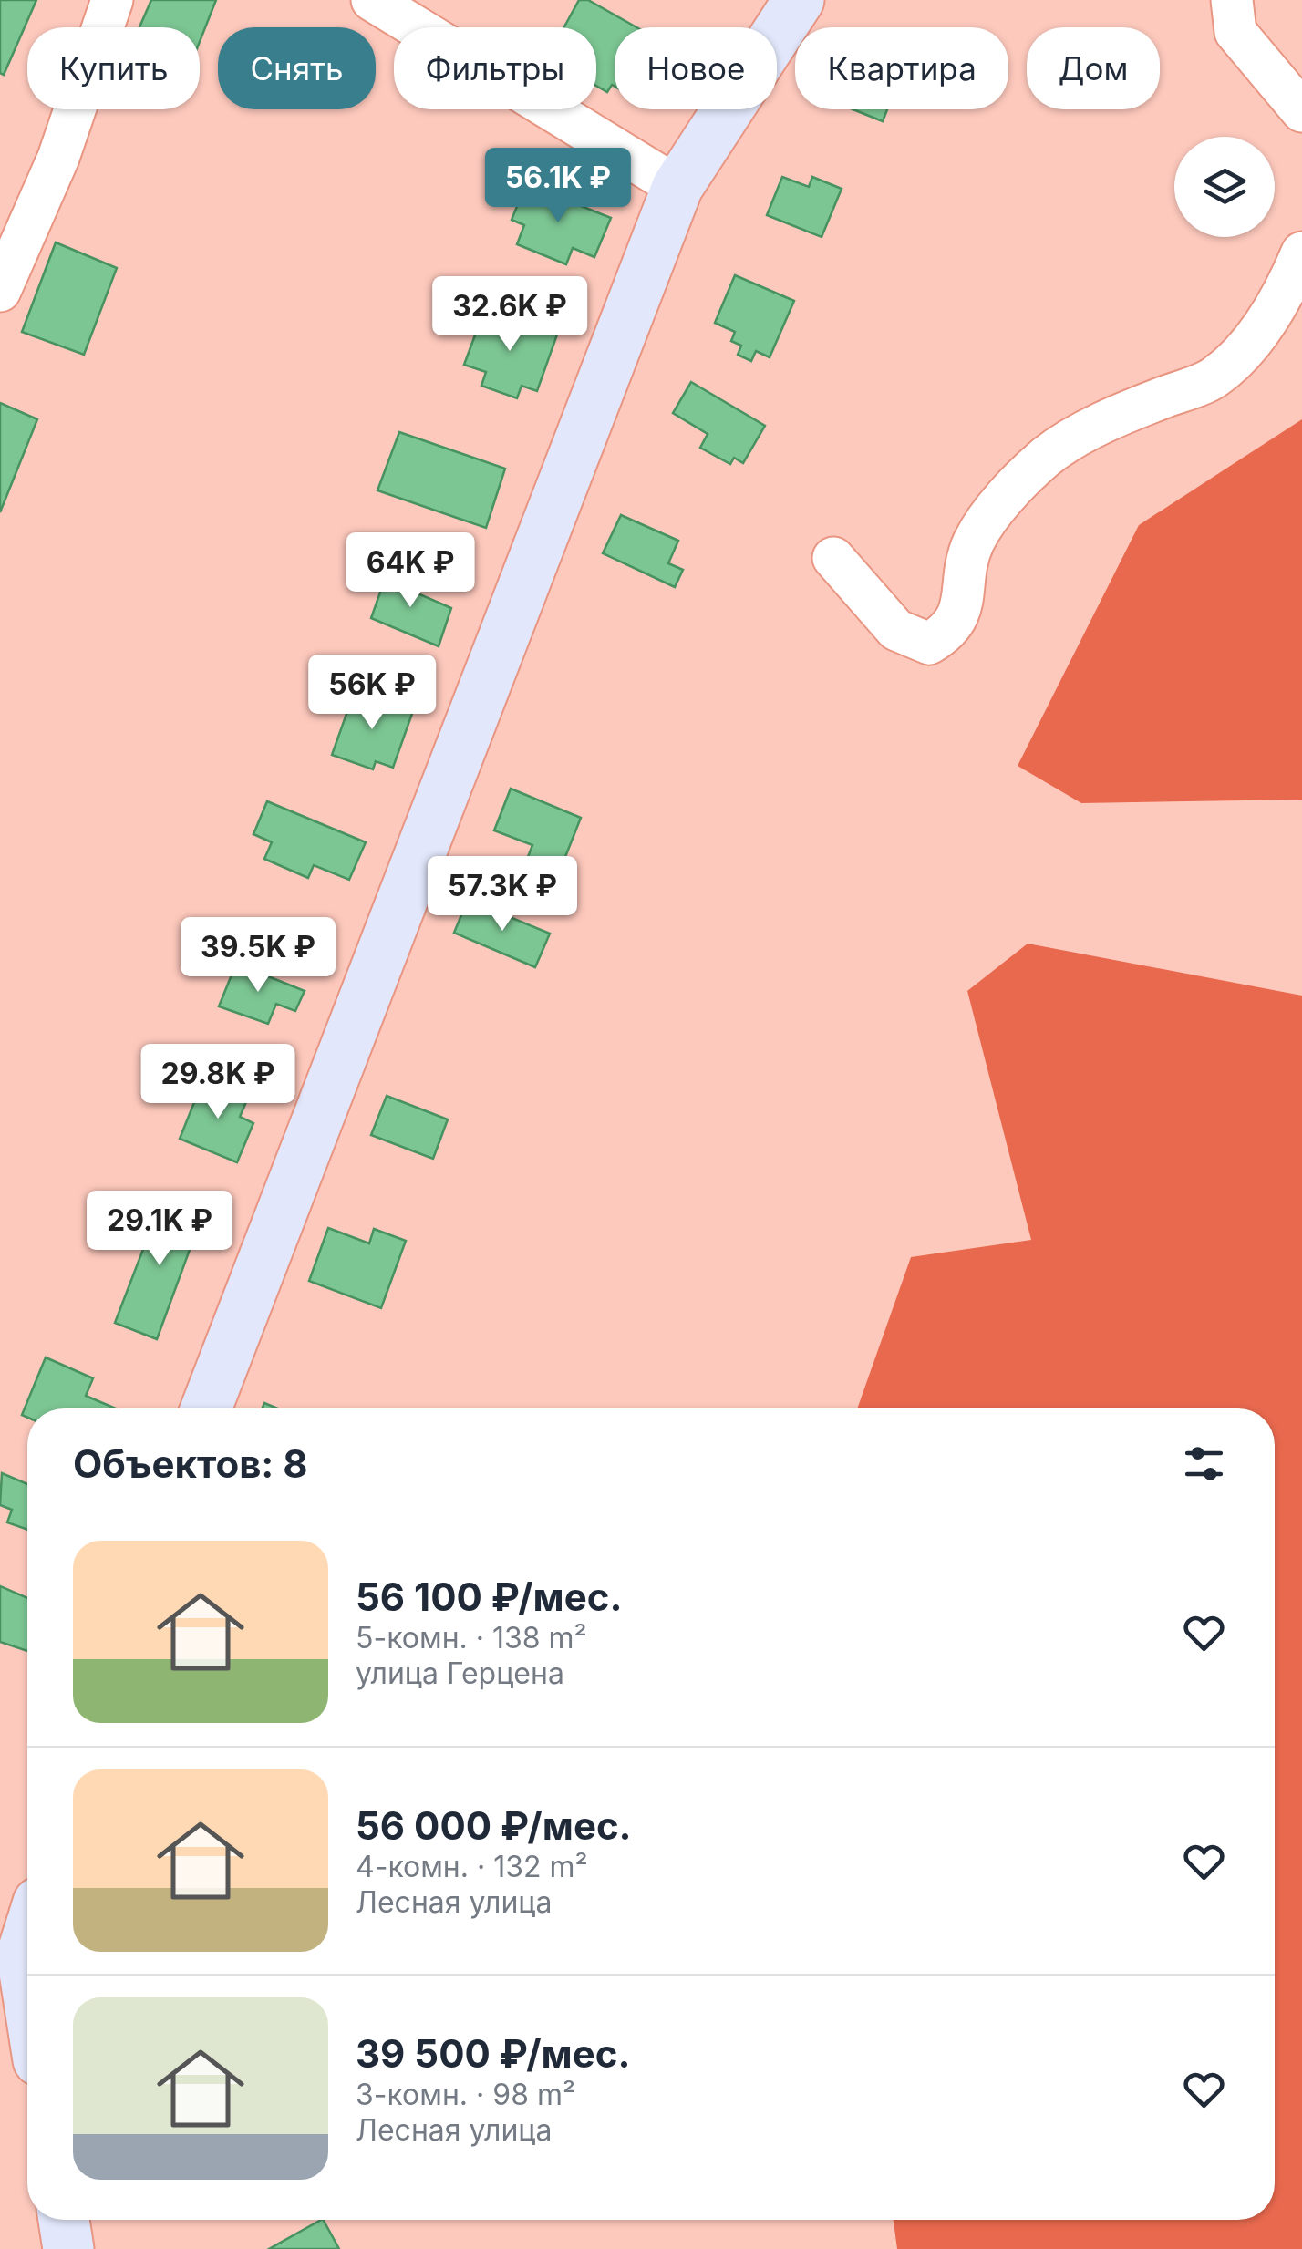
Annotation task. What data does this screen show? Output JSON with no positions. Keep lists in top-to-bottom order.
{
  "page": {
    "chip": [
      "Купить",
      "Снять",
      "Фильтры",
      "Новое",
      "Квартира",
      "Дом"
    ],
    "price": [
      "56.1K ₽",
      "32.6K ₽",
      "64K ₽",
      "56K ₽",
      "57.3K ₽",
      "39.5K ₽",
      "29.8K ₽",
      "29.1K ₽"
    ],
    "heading": "Объектов: 8",
    "list": [
      {
        "name": "56 100 ₽/мес.",
        "note": "5-комн. · 138 m² · улица Герцена"
      },
      {
        "name": "56 000 ₽/мес.",
        "note": "4-комн. · 132 m² · Лесная улица"
      },
      {
        "name": "39 500 ₽/мес.",
        "note": "3-комн. · 98 m² · Лесная улица"
      }
    ]
  }
}
